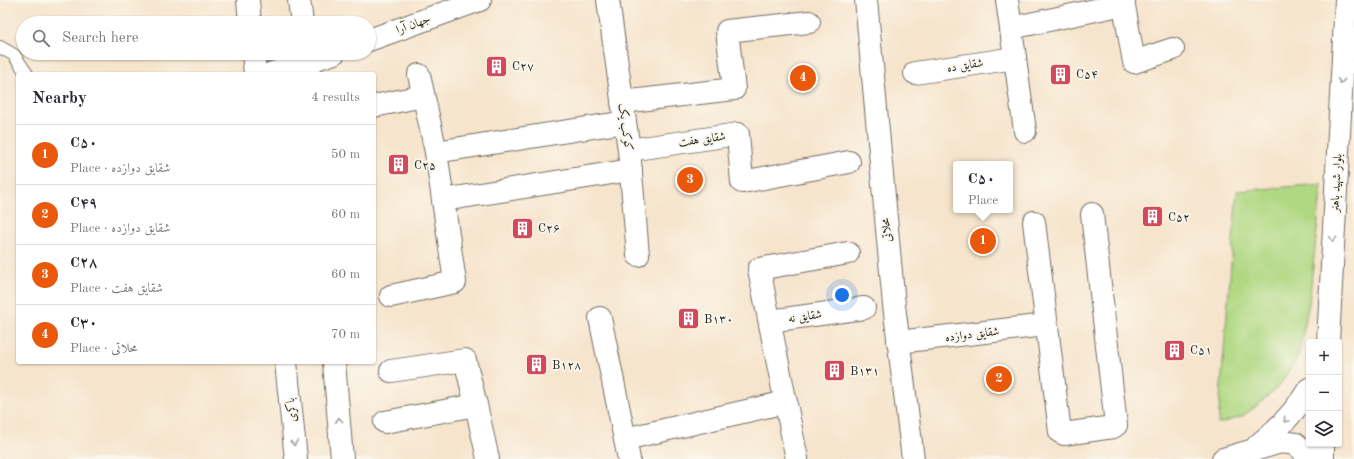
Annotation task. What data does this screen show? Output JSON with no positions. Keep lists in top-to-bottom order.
{
  "streets": {
    "street": [
      "جهان آرا",
      "شقایق ده",
      "کوکب یک",
      "شقایق هفت",
      "بلوار شهید باهنر",
      "محلاتی",
      "شقایق نه",
      "شقایق دوازده",
      "باکری"
    ]
  },
  "crossings": [
    ["کوکب یک", "شقایق هفت"],
    ["محلاتی", "شقایق دوازده"]
  ],
  "one_way": ["بلوار شهید باهنر"],
  "places": {
    "building": [
      "C۲۷",
      "C۵۴",
      "C۲۵",
      "C۵۲",
      "C۲۶",
      "B۱۳۰",
      "C۵۱",
      "B۱۲۸",
      "B۱۳۱"
    ]
  },
  "page": {
    "search": "Search here",
    "pins": [
      "4",
      "3",
      "1",
      "2"
    ],
    "heading": ["Nearby", "4 results"],
    "list": [
      {
        "mark": "1",
        "name": "C۵۰",
        "note": "Place · شقایق دوازده",
        "value": "50 m"
      },
      {
        "mark": "2",
        "name": "C۴۹",
        "note": "Place · شقایق دوازده",
        "value": "60 m"
      },
      {
        "mark": "3",
        "name": "C۲۸",
        "note": "Place · شقایق هفت",
        "value": "60 m"
      },
      {
        "mark": "4",
        "name": "C۳۰",
        "note": "Place · محلاتی",
        "value": "70 m"
      }
    ],
    "popup": ["C۵۰", "Place"],
    "map_buttons": ["+", "−"]
  }
}
